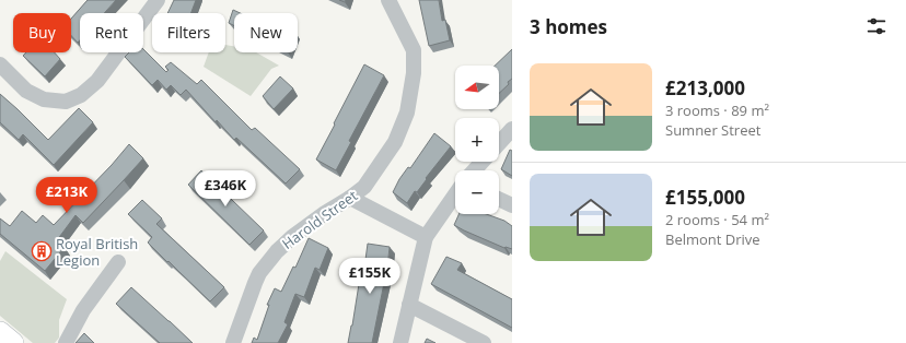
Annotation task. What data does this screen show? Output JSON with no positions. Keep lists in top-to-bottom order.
{
  "streets": {
    "street": ["Harold Street"]
  },
  "places": {
    "building": ["Royal British Legion"]
  },
  "north": "left",
  "page": {
    "heading": "3 homes",
    "chip": [
      "Buy",
      "Rent",
      "Filters",
      "New"
    ],
    "list": [
      {
        "name": "£213,000",
        "note": "3 rooms · 89 m² · Sumner Street"
      },
      {
        "name": "£155,000",
        "note": "2 rooms · 54 m² · Belmont Drive"
      }
    ],
    "map_buttons": ["+", "−"],
    "price": ["£346K", "£213K", "£155K"]
  }
}
